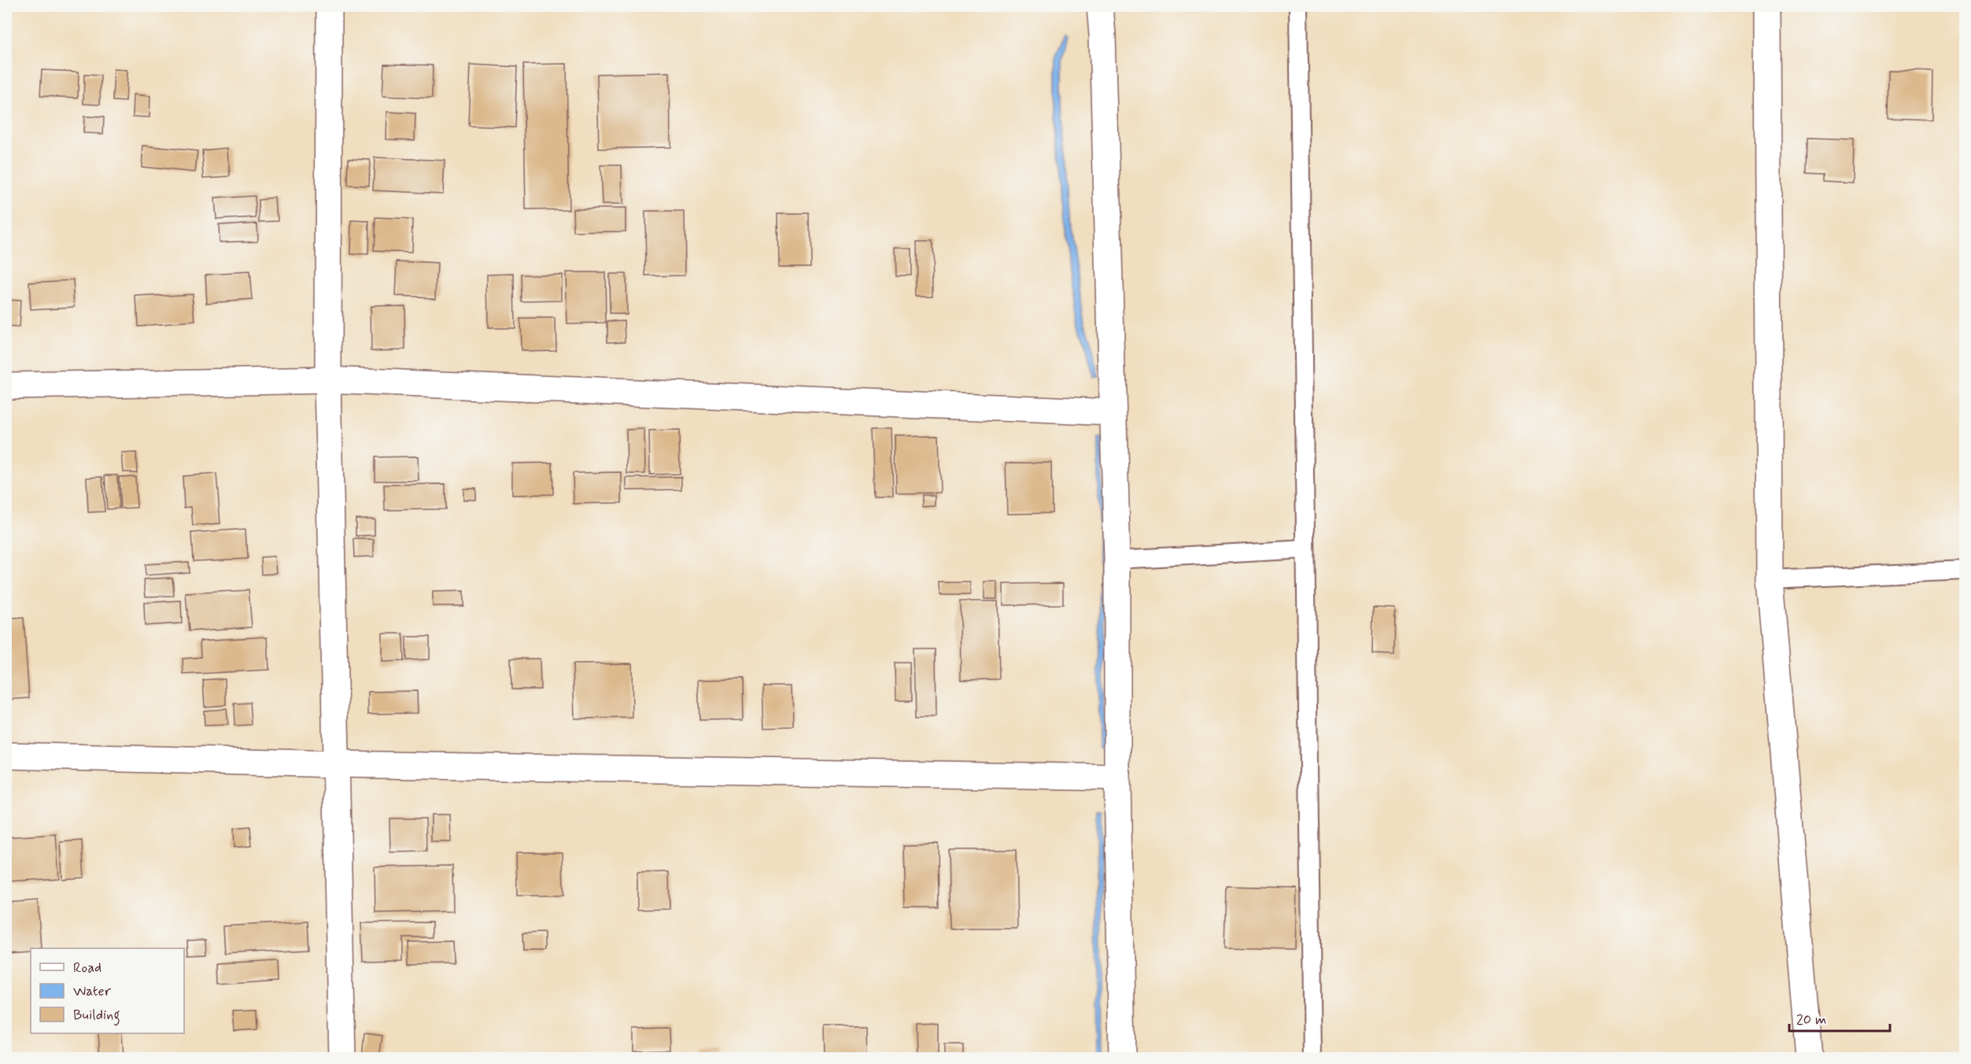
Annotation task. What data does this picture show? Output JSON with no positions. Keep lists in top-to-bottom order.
{
  "legend": ["Road", "Water", "Building"],
  "scale_bar": "20 m"
}
